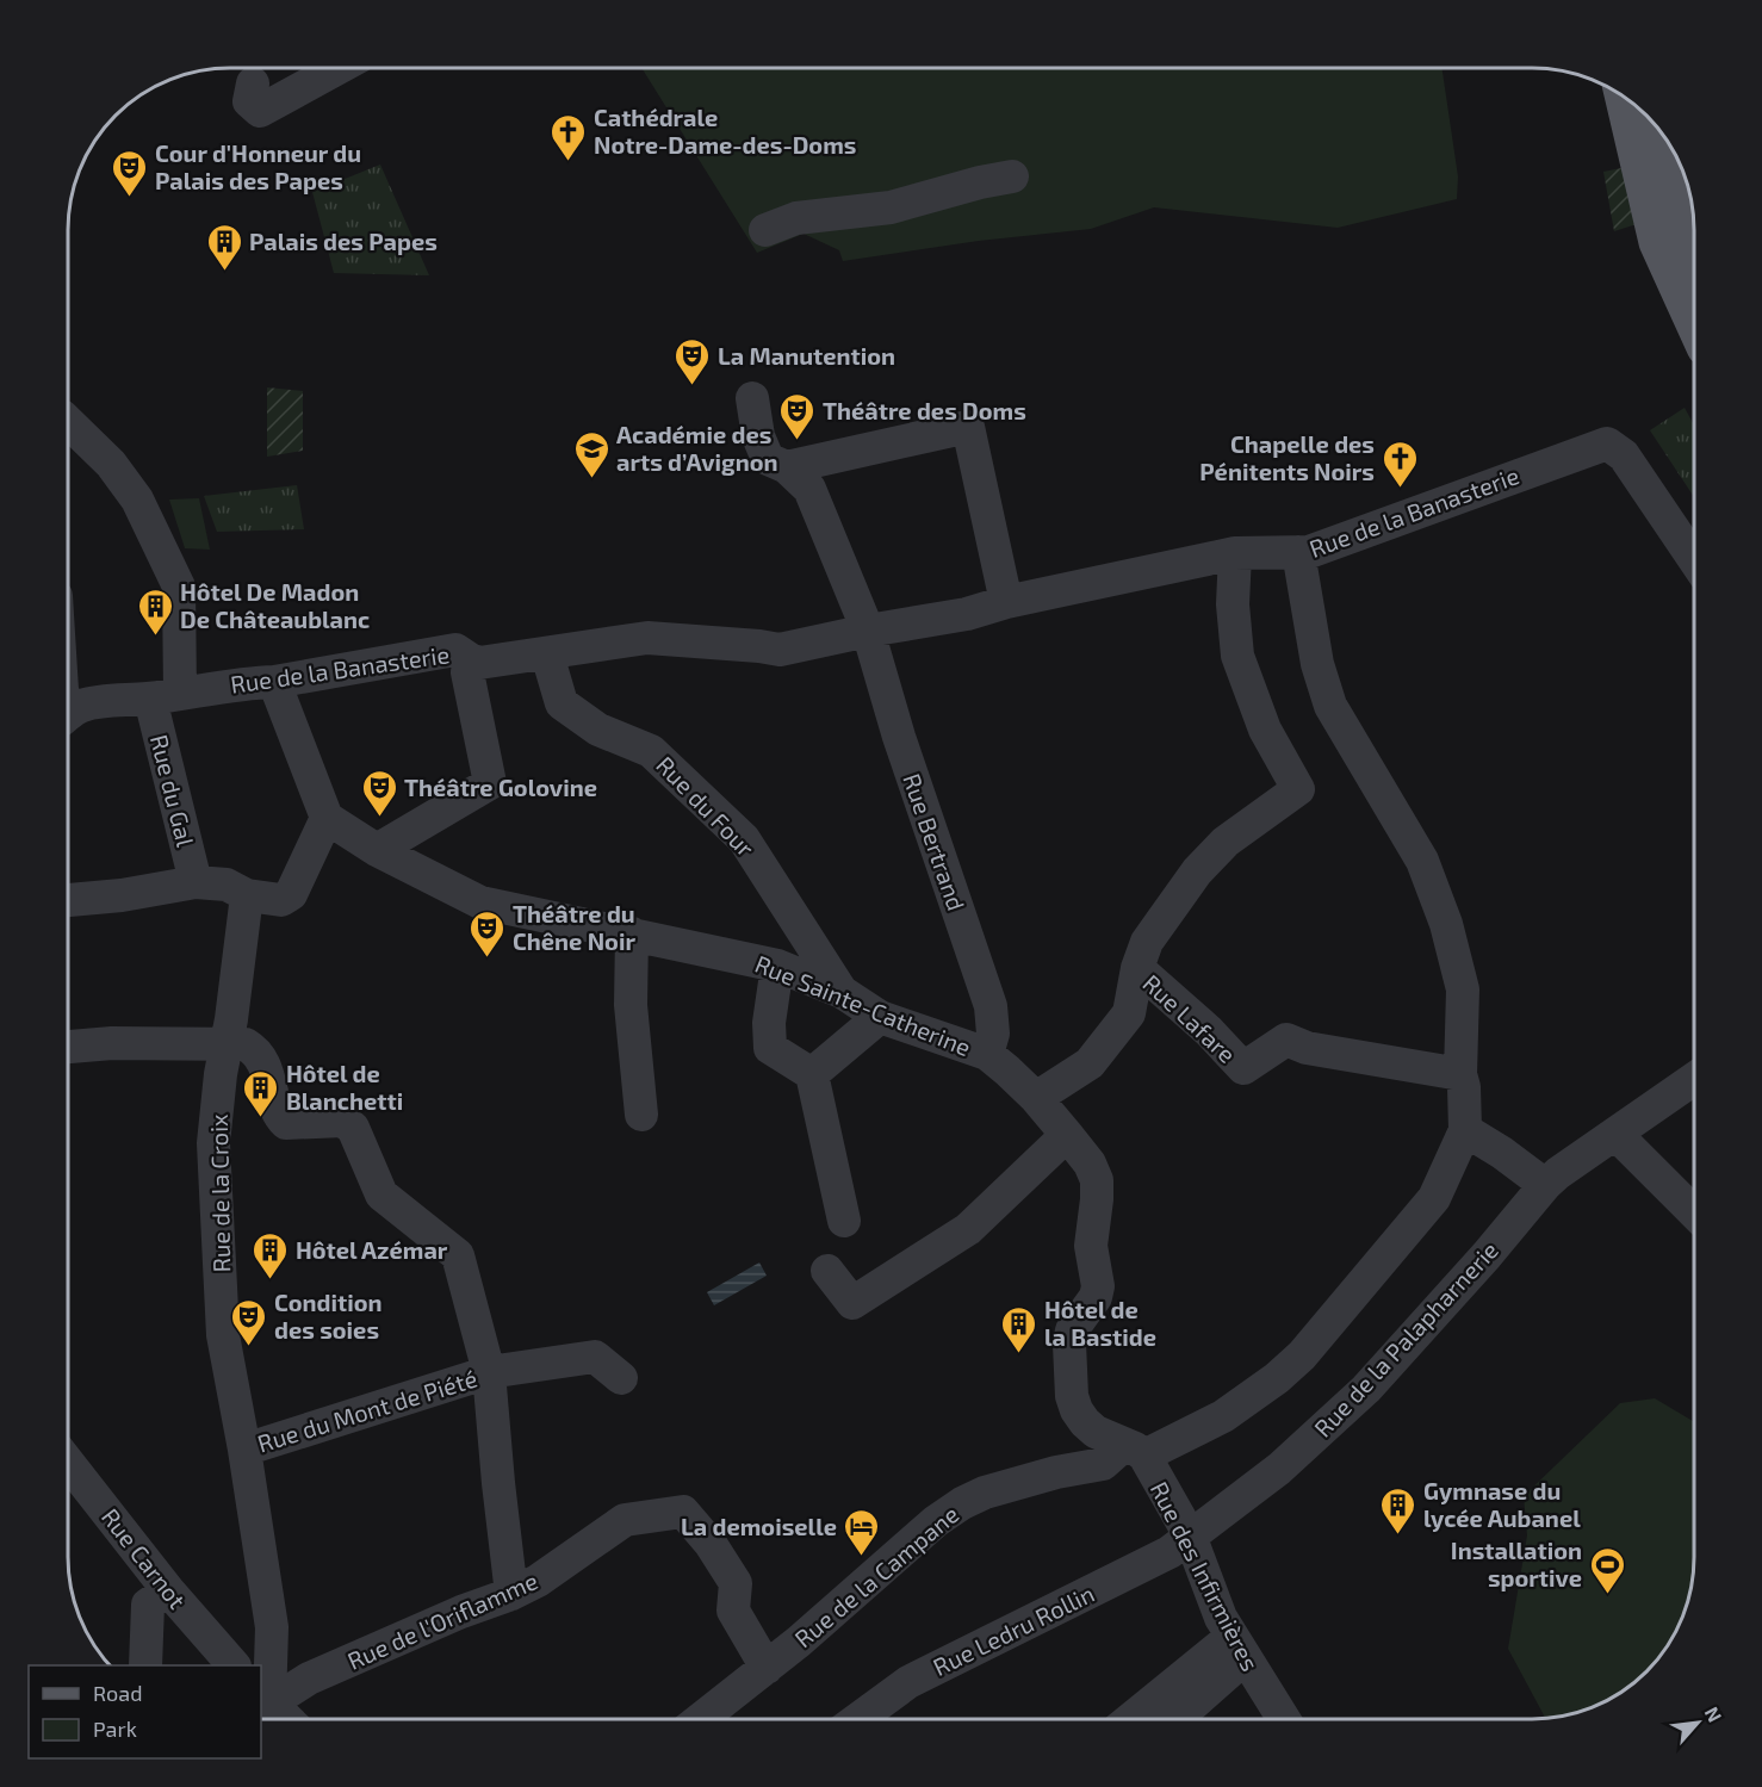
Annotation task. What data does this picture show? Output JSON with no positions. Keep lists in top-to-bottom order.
{
  "streets": {
    "street": [
      "Rue de la Banasterie",
      "Rue du Gal",
      "Rue du Four",
      "Rue Bertrand",
      "Rue Sainte-Catherine",
      "Rue Lafare",
      "Rue de la Croix",
      "Rue de la Palapharnerie",
      "Rue du Mont de Piété",
      "Rue Carnot",
      "Rue de la Campane",
      "Rue des Infirmières",
      "Rue de l'Oriflamme",
      "Rue Ledru Rollin"
    ]
  },
  "crossings": [
    ["Rue de la Banasterie", "Rue du Gal"],
    ["Rue de la Banasterie", "Rue du Four"],
    ["Rue de la Banasterie", "Rue Bertrand"],
    ["Rue du Four", "Rue Sainte-Catherine"],
    ["Rue Bertrand", "Rue Sainte-Catherine"],
    ["Rue Sainte-Catherine", "Rue de la Campane"],
    ["Rue Sainte-Catherine", "Rue des Infirmières"],
    ["Rue de la Croix", "Rue du Mont de Piété"],
    ["Rue de la Croix", "Rue de l'Oriflamme"],
    ["Rue de la Palapharnerie", "Rue des Infirmières"],
    ["Rue de la Palapharnerie", "Rue Ledru Rollin"],
    ["Rue de la Campane", "Rue des Infirmières"],
    ["Rue de la Campane", "Rue de l'Oriflamme"],
    ["Rue des Infirmières", "Rue Ledru Rollin"]
  ],
  "places": {
    "church": ["Cathédrale Notre-Dame-des-Doms", "Chapelle des Pénitents Noirs"],
    "theatre": [
      "Cour d'Honneur du Palais des Papes",
      "La Manutention",
      "Théâtre des Doms",
      "Théâtre Golovine",
      "Théâtre du Chêne Noir",
      "Condition des soies"
    ],
    "building": [
      "Palais des Papes",
      "Hôtel De Madon De Châteaublanc",
      "Hôtel de Blanchetti",
      "Hôtel Azémar",
      "Hôtel de la Bastide",
      "Gymnase du lycée Aubanel"
    ],
    "school or university": ["Académie des arts d’Avignon"],
    "hotel": ["La demoiselle"],
    "sports": ["Installation sportive"]
  },
  "legend": ["Road", "Park"],
  "north": "top right"
}
